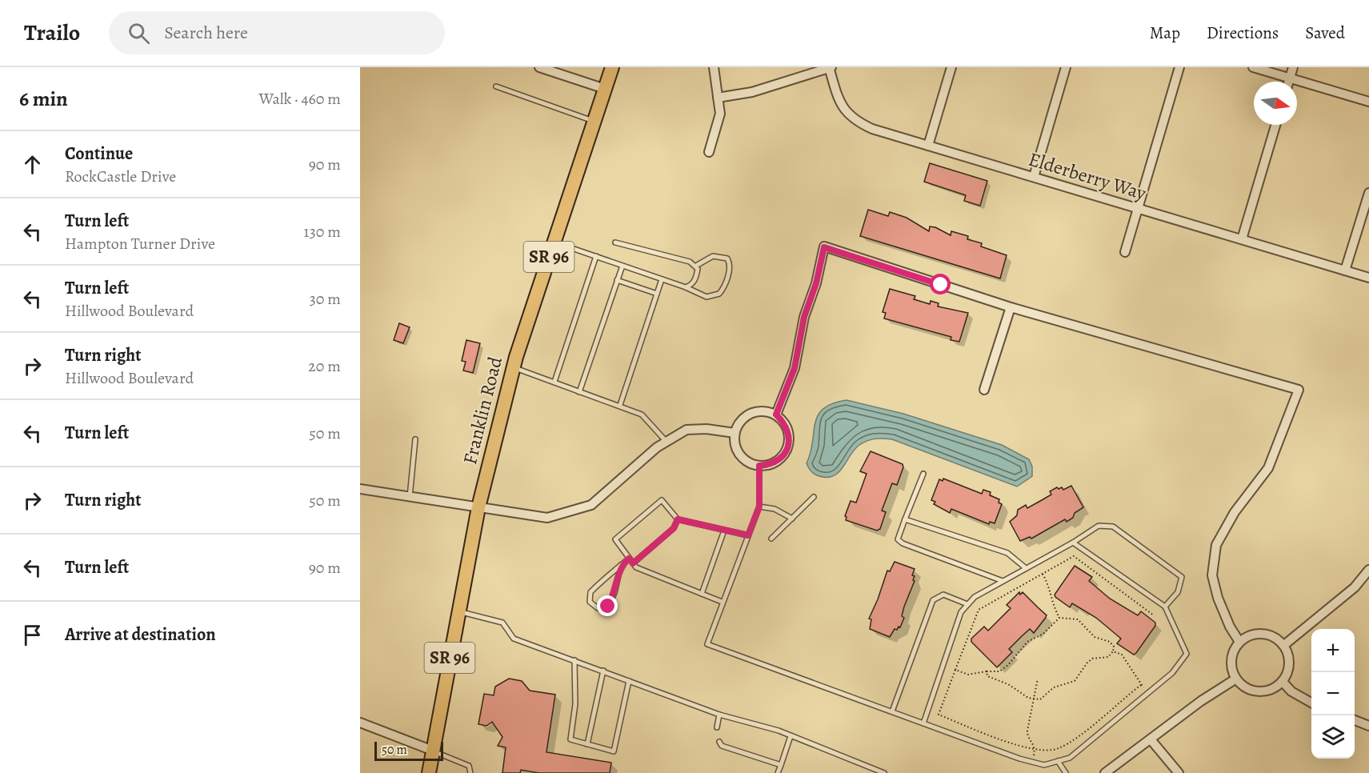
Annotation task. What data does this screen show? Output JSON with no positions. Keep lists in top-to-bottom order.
{
  "streets": {
    "main road": ["SR 96", "Franklin Road"],
    "street": ["Elderberry Way"]
  },
  "scale_bar": "50 m",
  "north": "right",
  "page": {
    "header": "Trailo",
    "search": "Search here",
    "nav": ["Map", "Directions", "Saved"],
    "heading": ["6 min", "Walk · 460 m"],
    "list": [
      ["Continue", "RockCastle Drive", "90 m"],
      ["Turn left", "Hampton Turner Drive", "130 m"],
      ["Turn left", "Hillwood Boulevard", "30 m"],
      ["Turn right", "Hillwood Boulevard", "20 m"],
      ["Turn left", "50 m"],
      ["Turn right", "50 m"],
      ["Turn left", "90 m"],
      "Arrive at destination"
    ],
    "map_buttons": ["+", "−"],
    "scale": "50 m"
  }
}
